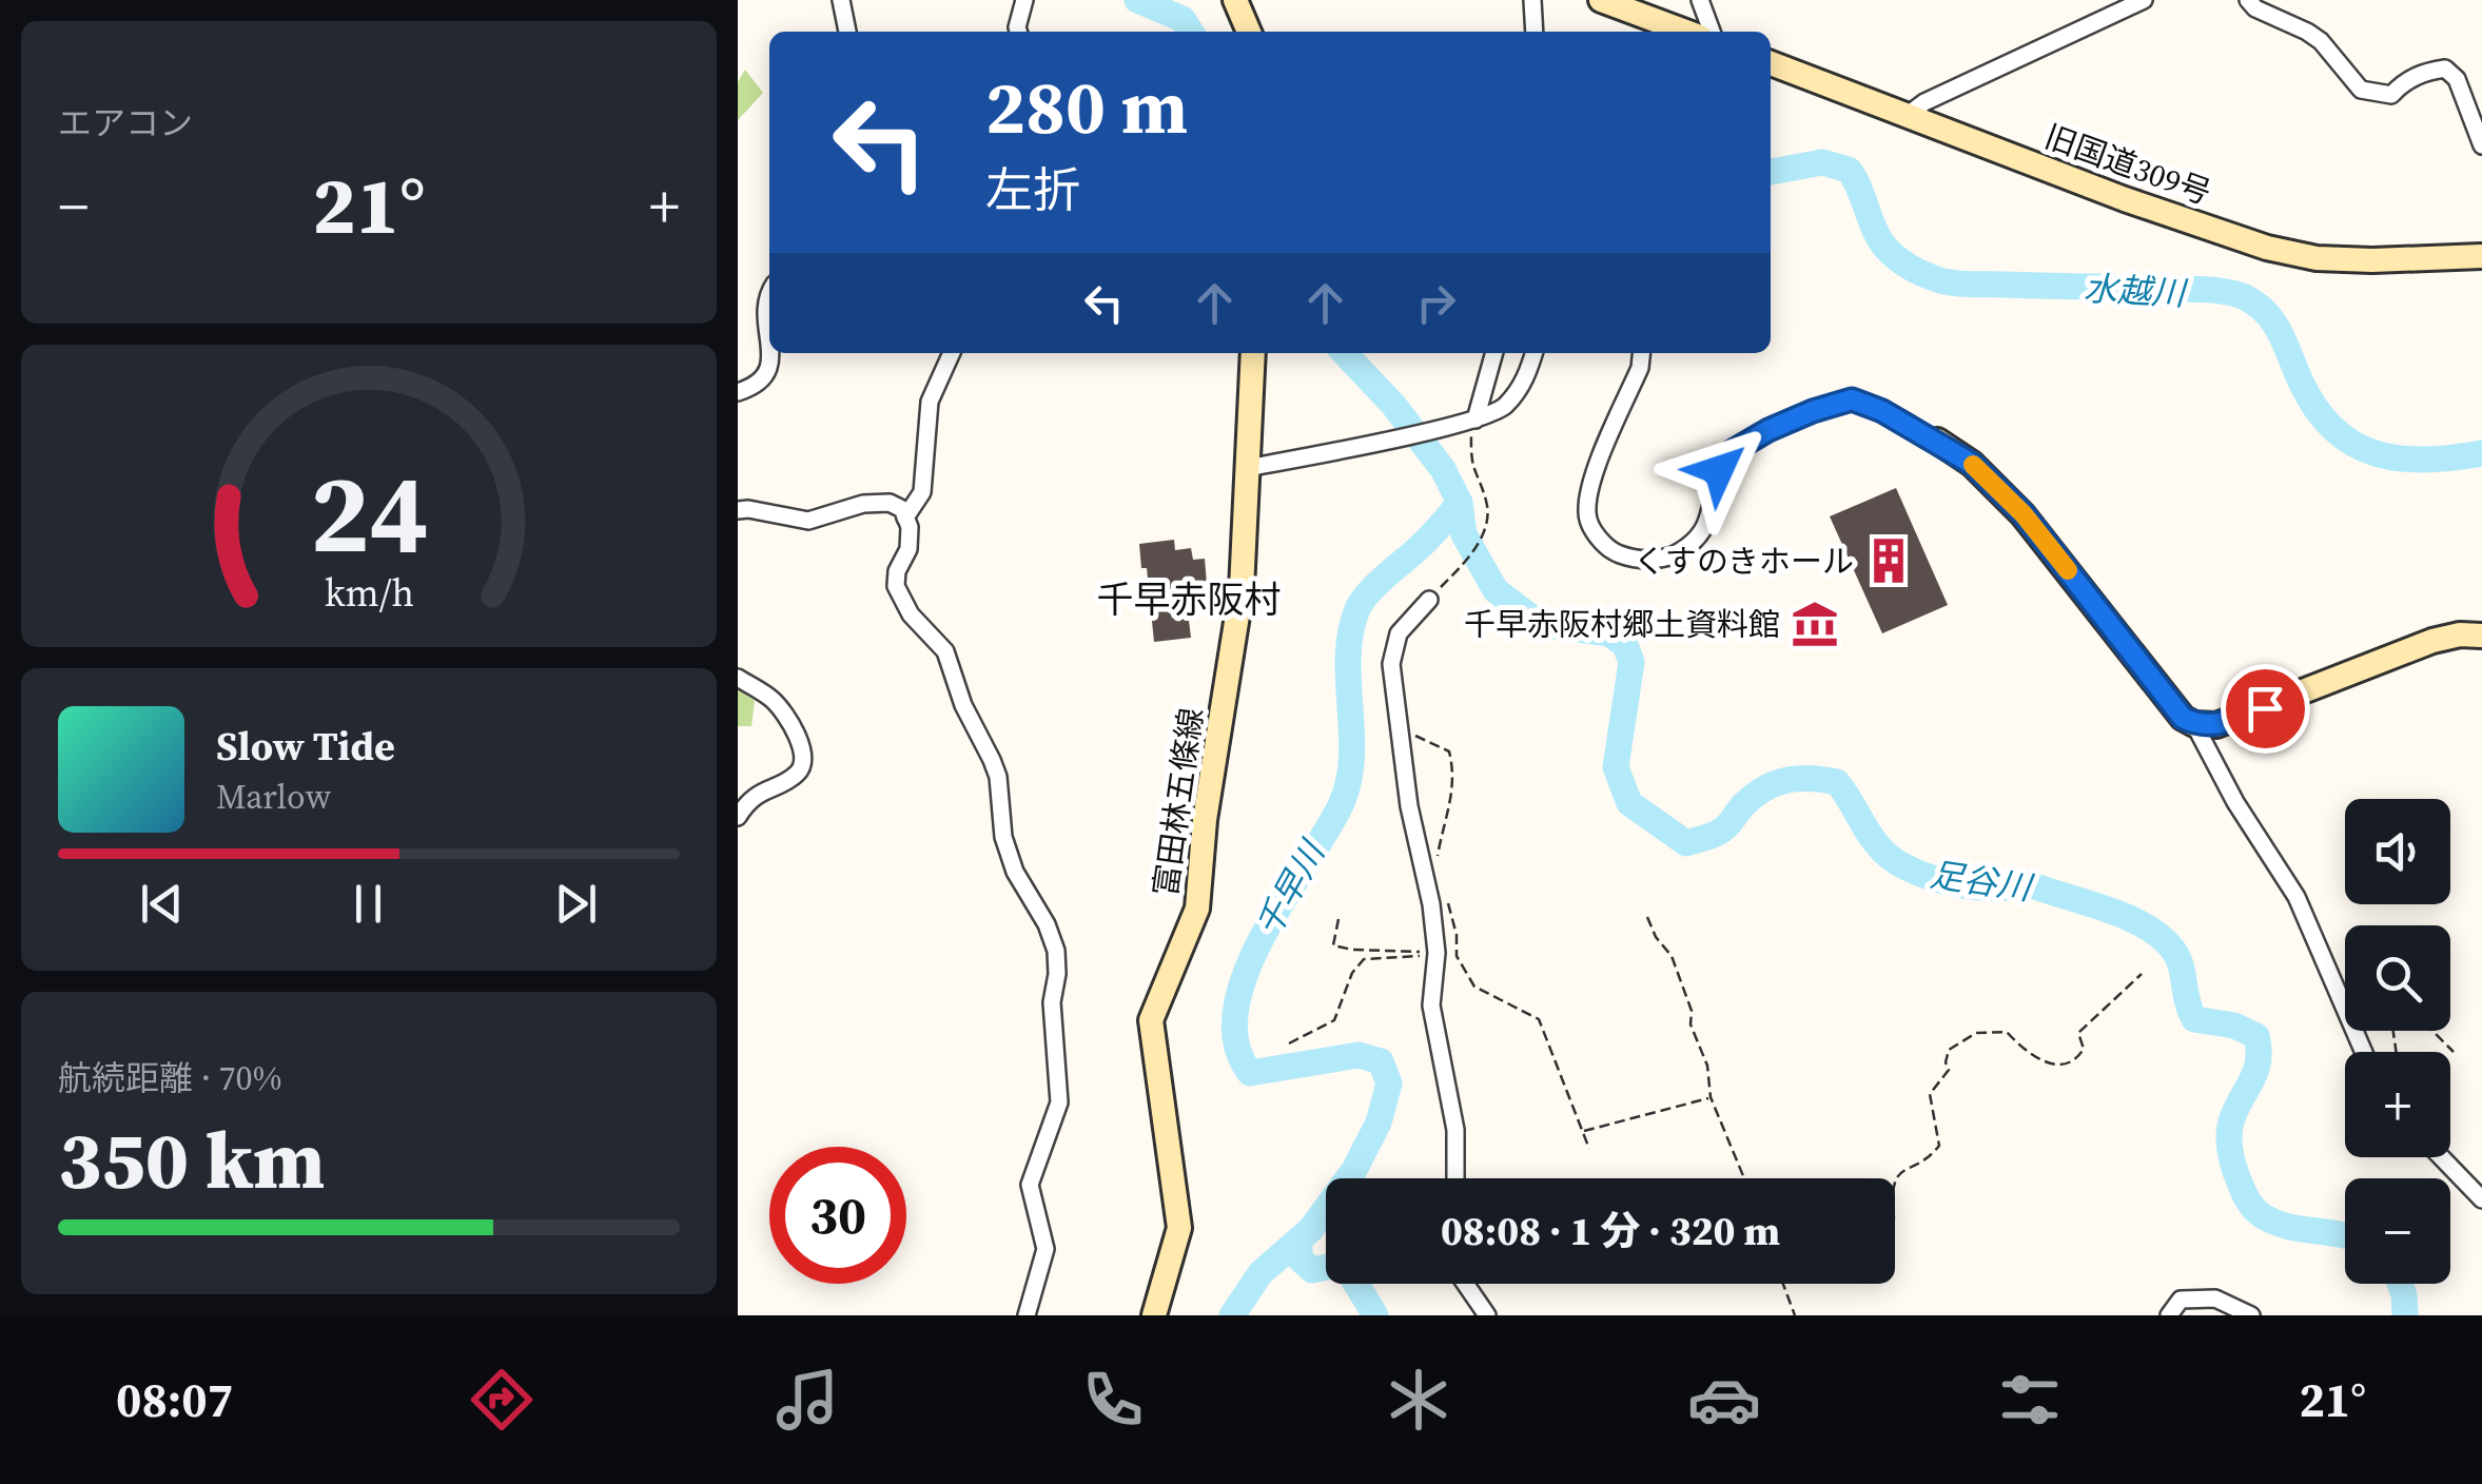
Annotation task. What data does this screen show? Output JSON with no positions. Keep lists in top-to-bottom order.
{
  "streets": {
    "street": ["旧国道309号", "富田林五條線"]
  },
  "districts": ["千早赤阪村"],
  "water": ["水越川", "足谷川", "千早川"],
  "places": {
    "building": ["くすのきホール"],
    "museum": ["千早赤阪村郷土資料館"]
  },
  "page": {
    "tile": [
      "エアコン",
      ["航続距離 · 70%", "350 km"]
    ],
    "turn": ["280 m", "左折"],
    "heat": ["−", "21°", "+"],
    "song": ["Slow Tide", "Marlow"],
    "map_buttons": ["+", "−"],
    "limit": "30",
    "trip": "08:08 · 1 分 · 320 m",
    "tabs": ["08:07", "21°"],
    "gauge": ["24", "km/h"]
  }
}
